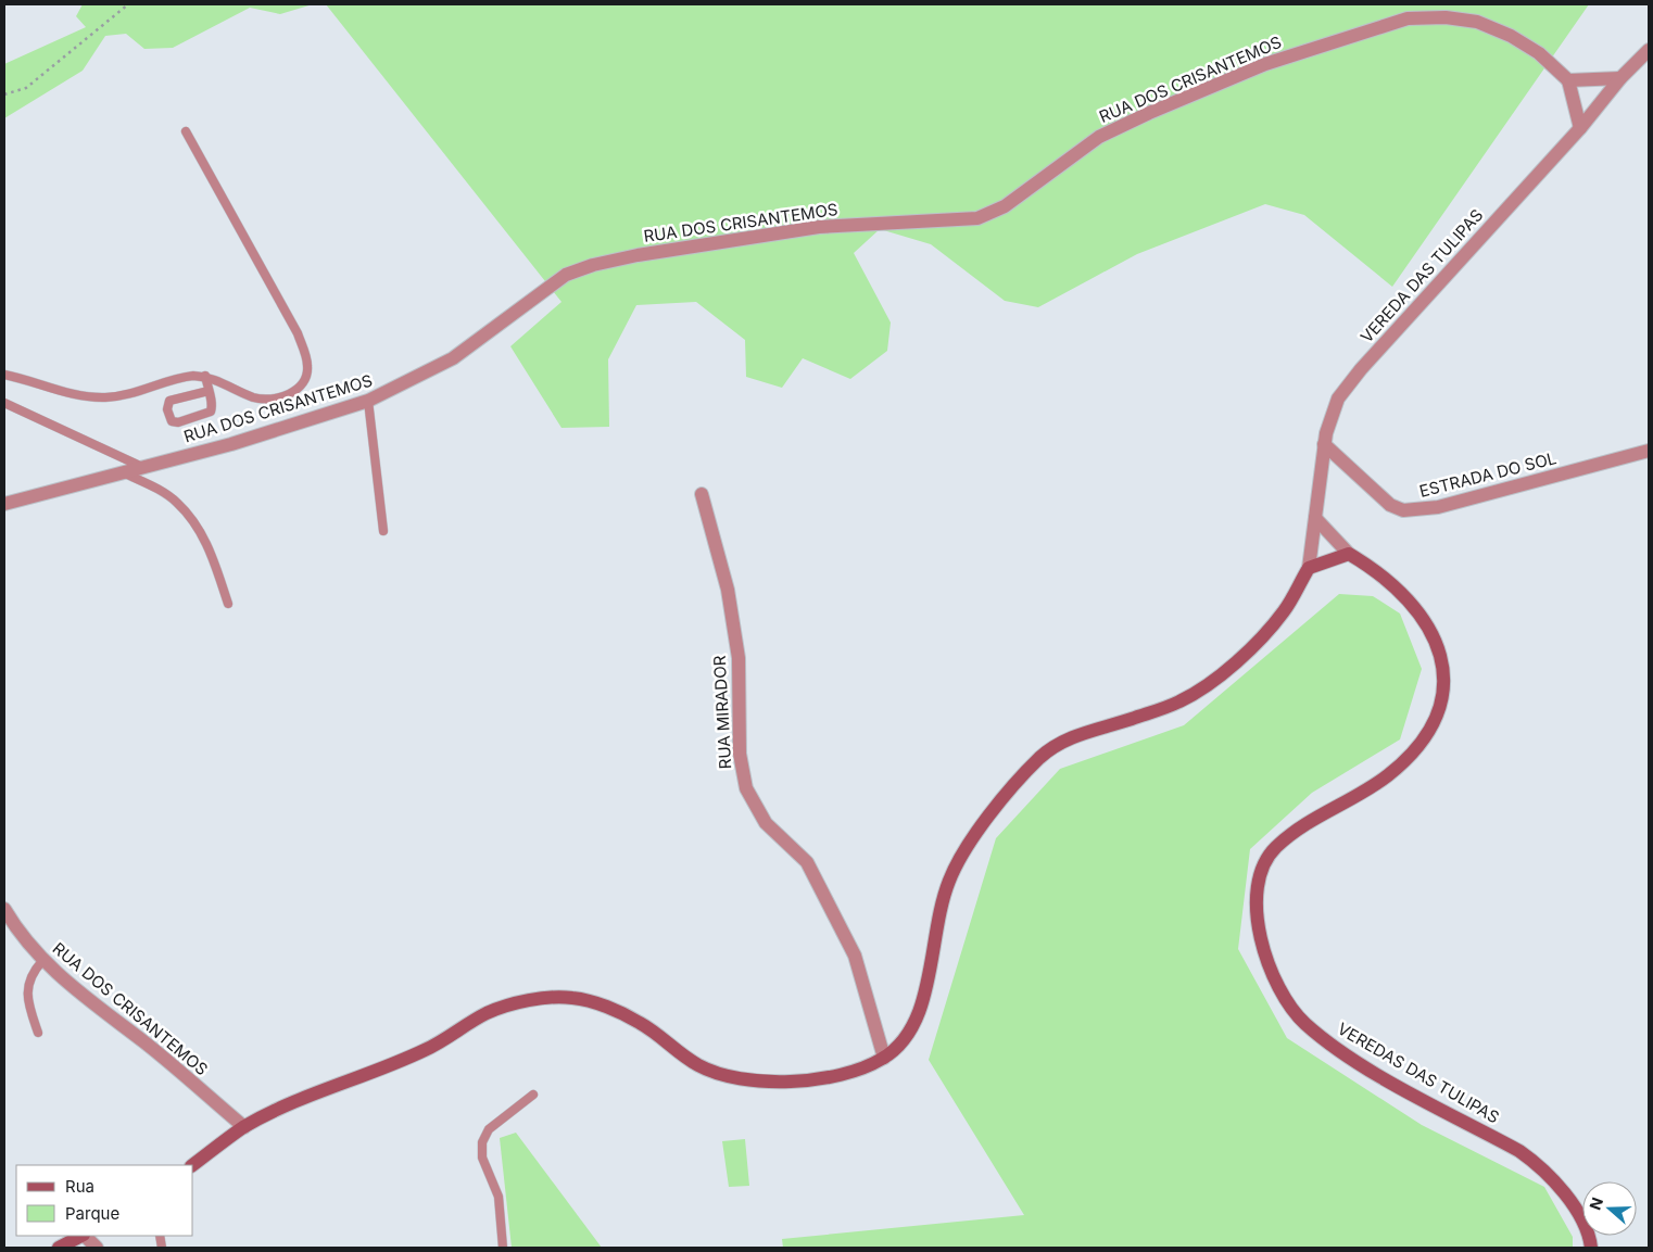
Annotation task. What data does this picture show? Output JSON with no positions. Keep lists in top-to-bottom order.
{
  "streets": {
    "main road": ["VEREDAS DAS TULIPAS"],
    "street": [
      "RUA DOS CRISANTEMOS",
      "VEREDA DAS TULIPAS",
      "ESTRADA DO SOL",
      "RUA MIRADOR"
    ]
  },
  "crossings": [
    ["VEREDA DAS TULIPAS", "ESTRADA DO SOL"]
  ],
  "legend": ["Rua", "Parque"],
  "north": "left"
}
